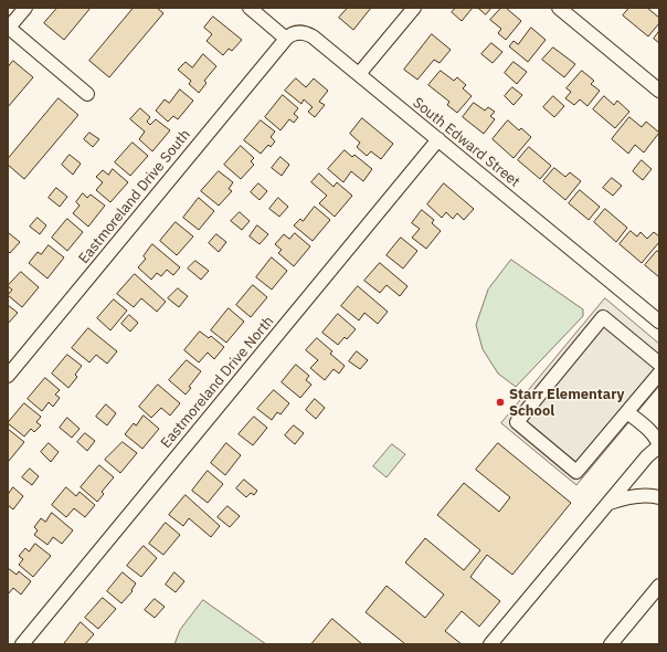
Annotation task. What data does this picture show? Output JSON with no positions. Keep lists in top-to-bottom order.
{
  "streets": {
    "street": ["South Edward Street", "Eastmoreland Drive South", "Eastmoreland Drive North"]
  },
  "crossings": [
    ["South Edward Street", "Eastmoreland Drive South"],
    ["South Edward Street", "Eastmoreland Drive North"]
  ],
  "places": ["Starr Elementary School"]
}
